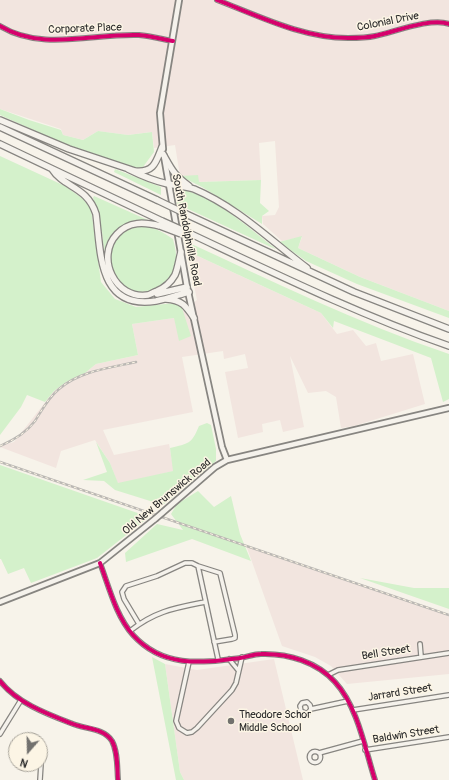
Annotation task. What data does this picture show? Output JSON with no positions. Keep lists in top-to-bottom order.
{
  "streets": {
    "main road": ["South Randolphville Road", "Old New Brunswick Road"],
    "street": [
      "Colonial Drive",
      "Corporate Place",
      "Bell Street",
      "Jarrard Street",
      "Baldwin Street"
    ]
  },
  "crossings": [
    ["Corporate Place", "South Randolphville Road"],
    ["South Randolphville Road", "Old New Brunswick Road"]
  ],
  "places": ["Theodore Schor Middle School"],
  "north": "bottom"
}
